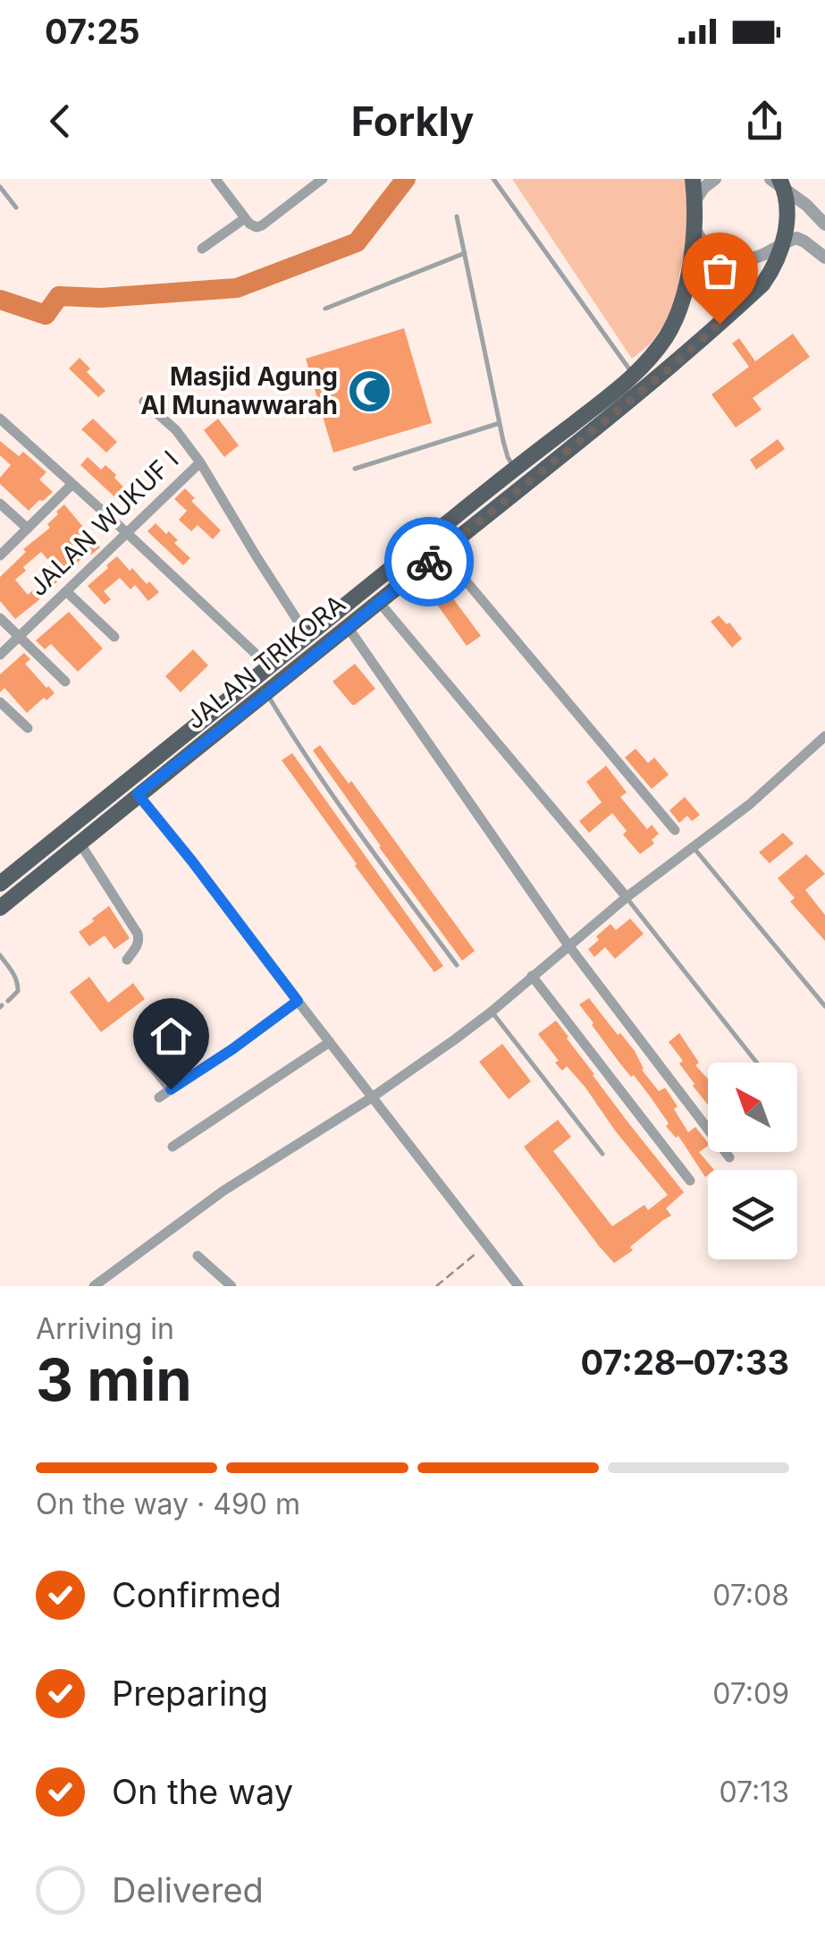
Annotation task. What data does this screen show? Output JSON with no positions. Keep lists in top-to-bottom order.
{
  "streets": {
    "main road": ["JALAN TRIKORA"],
    "street": ["JALAN WUKUF I"]
  },
  "places": {
    "mosque": ["Masjid Agung Al Munawwarah"]
  },
  "north": "top left",
  "page": {
    "status": "07:25",
    "header": "Forkly",
    "heading": ["3 min", "Arriving in", "07:28–07:33"],
    "bar": "On the way · 490 m",
    "list": [
      ["Confirmed", "07:08"],
      ["Preparing", "07:09"],
      ["On the way", "07:13"],
      "Delivered"
    ]
  }
}
